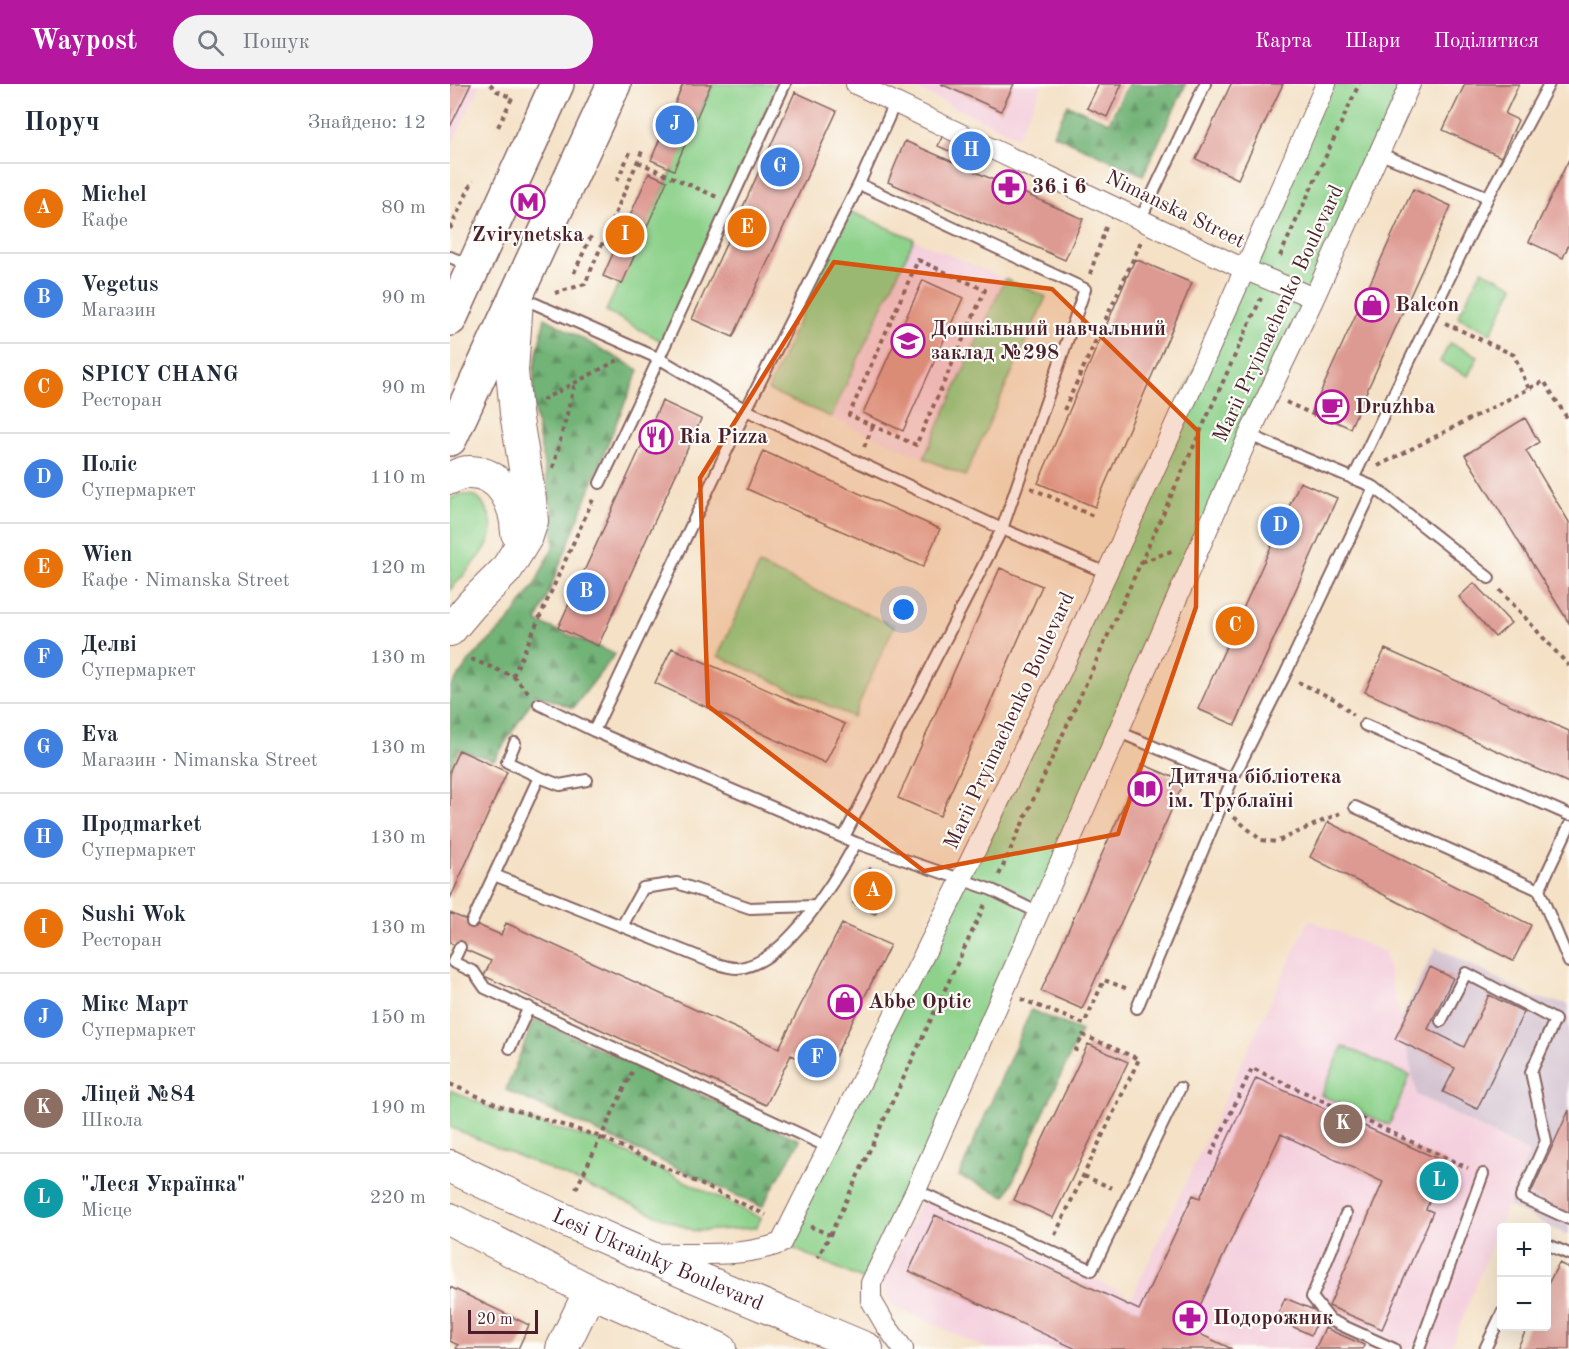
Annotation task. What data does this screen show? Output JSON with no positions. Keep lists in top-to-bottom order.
{
  "streets": {
    "main road": ["Lesi Ukrainky Boulevard"],
    "street": ["Nimanska Street", "Marii Pryimachenko Boulevard"]
  },
  "crossings": [
    ["Nimanska Street", "Marii Pryimachenko Boulevard"],
    ["Marii Pryimachenko Boulevard", "Lesi Ukrainky Boulevard"]
  ],
  "places": {
    "pharmacy": ["36 і 6", "Подорожник"],
    "metro station": ["Zvirynetska"],
    "shop": ["Balcon", "Abbe Optic"],
    "school or university": ["Дошкільний навчальний заклад №298"],
    "cafe": ["Druzhba"],
    "restaurant": ["Ria Pizza"],
    "library": ["Дитяча бібліотека ім. Трублаїні"]
  },
  "scale_bar": "20 m",
  "page": {
    "header": "Waypost",
    "search": "Пошук",
    "nav": ["Карта", "Шари", "Поділитися"],
    "heading": ["Поруч", "Знайдено: 12"],
    "pins": [
      "J",
      "H",
      "G",
      "E",
      "I",
      "D",
      "B",
      "C",
      "A",
      "F",
      "K",
      "L"
    ],
    "list": [
      {
        "mark": "A",
        "name": "Michel",
        "note": "Кафе",
        "value": "80 m"
      },
      {
        "mark": "B",
        "name": "Vegetus",
        "note": "Магазин",
        "value": "90 m"
      },
      {
        "mark": "C",
        "name": "SPICY CHANG",
        "note": "Ресторан",
        "value": "90 m"
      },
      {
        "mark": "D",
        "name": "Поліс",
        "note": "Супермаркет",
        "value": "110 m"
      },
      {
        "mark": "E",
        "name": "Wien",
        "note": "Кафе · Nimanska Street",
        "value": "120 m"
      },
      {
        "mark": "F",
        "name": "Делві",
        "note": "Супермаркет",
        "value": "130 m"
      },
      {
        "mark": "G",
        "name": "Eva",
        "note": "Магазин · Nimanska Street",
        "value": "130 m"
      },
      {
        "mark": "H",
        "name": "Продmarket",
        "note": "Супермаркет",
        "value": "130 m"
      },
      {
        "mark": "I",
        "name": "Sushi Wok",
        "note": "Ресторан",
        "value": "130 m"
      },
      {
        "mark": "J",
        "name": "Мікс Март",
        "note": "Супермаркет",
        "value": "150 m"
      },
      {
        "mark": "K",
        "name": "Ліцей №84",
        "note": "Школа",
        "value": "190 m"
      },
      {
        "mark": "L",
        "name": "\"Леся Українка\"",
        "note": "Місце",
        "value": "220 m"
      }
    ],
    "map_buttons": ["+", "−"],
    "scale": "20 m"
  }
}
